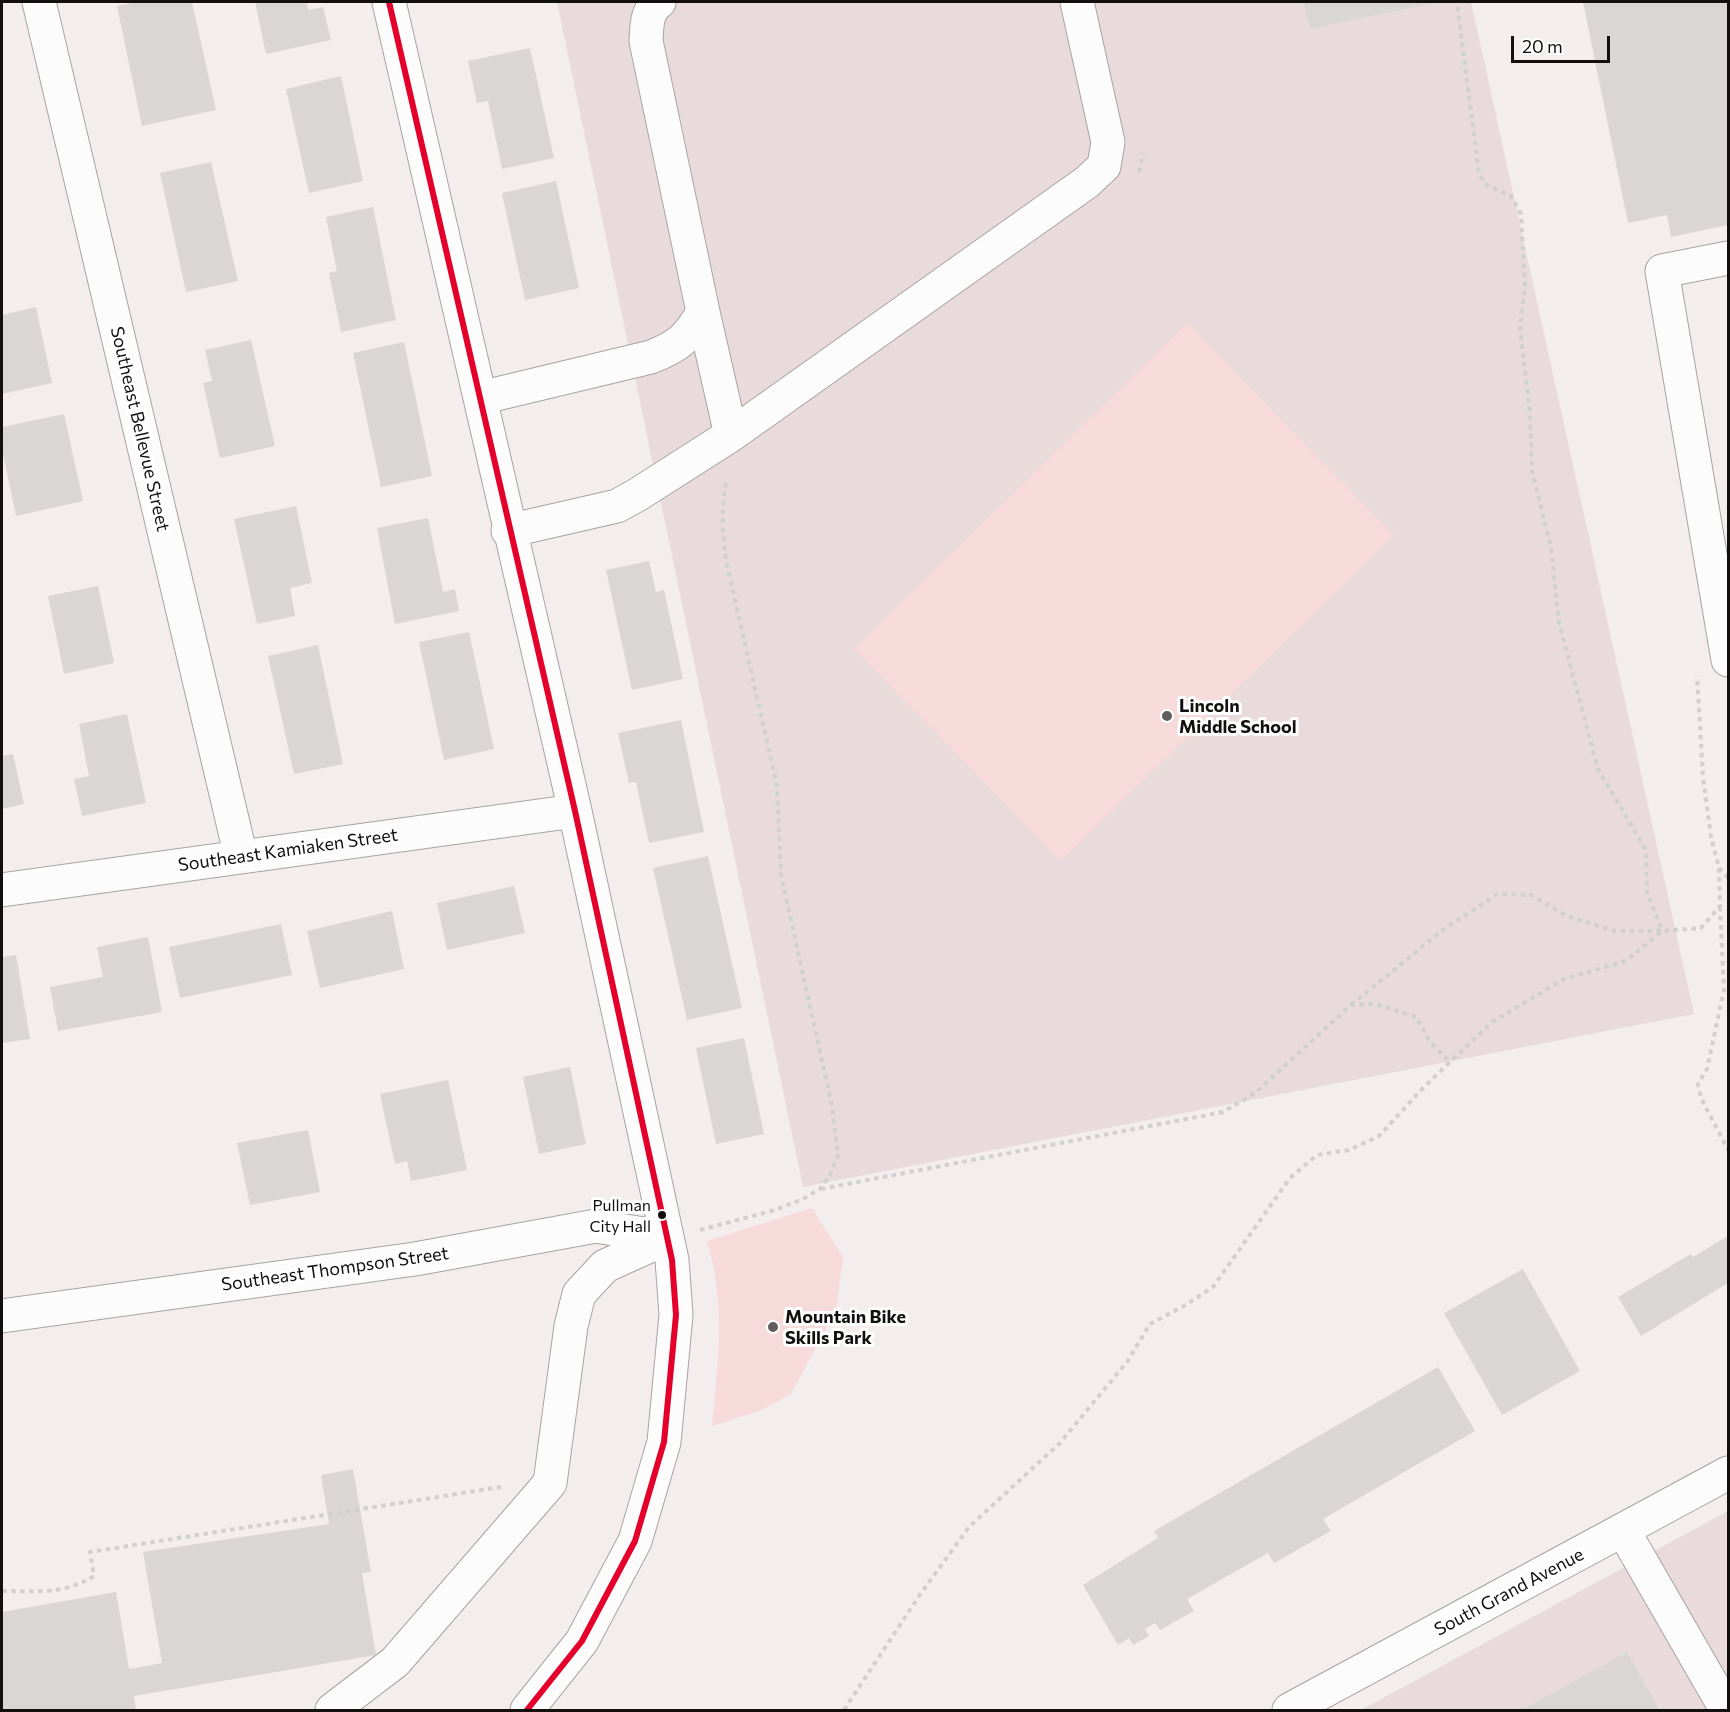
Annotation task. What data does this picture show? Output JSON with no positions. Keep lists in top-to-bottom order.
{
  "streets": {
    "street": [
      "Southeast Bellevue Street",
      "Southeast Kamiaken Street",
      "Southeast Thompson Street",
      "South Grand Avenue"
    ]
  },
  "crossings": [
    ["Southeast Bellevue Street", "Southeast Kamiaken Street"]
  ],
  "places": ["Lincoln Middle School", "Pullman City Hall", "Mountain Bike Skills Park"],
  "scale_bar": "20 m"
}
